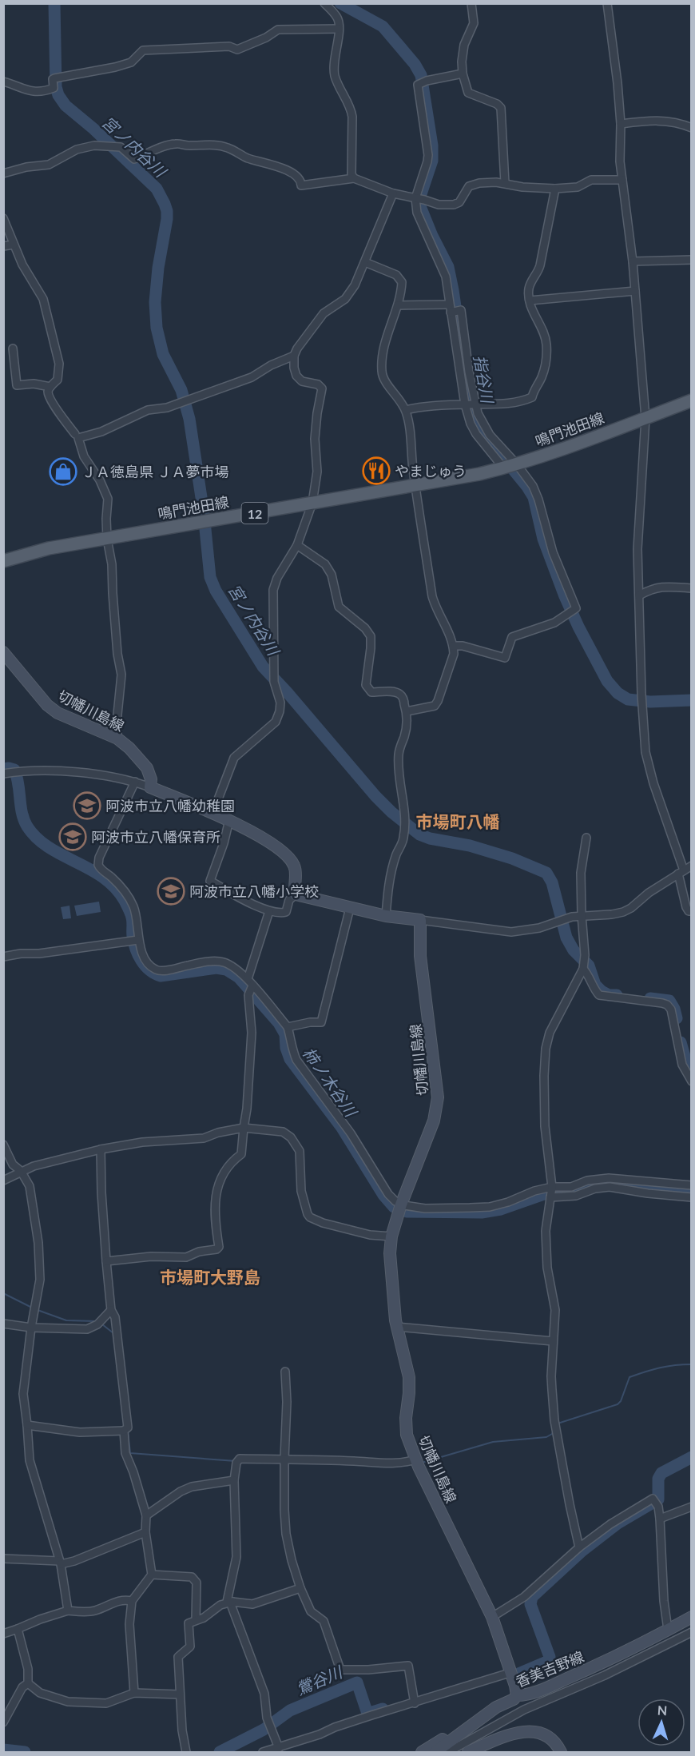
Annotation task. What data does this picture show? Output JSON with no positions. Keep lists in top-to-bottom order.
{
  "streets": {
    "main road": [
      "鳴門池田線",
      "12",
      "切幡川島線",
      "香美吉野線"
    ]
  },
  "crossings": [
    ["切幡川島線", "香美吉野線"]
  ],
  "districts": ["市場町八幡", "市場町大野島"],
  "water": [
    "宮ノ内谷川",
    "指谷川",
    "柿ノ木谷川",
    "鶯谷川"
  ],
  "places": {
    "restaurant": ["やまじゅう"],
    "shop": ["ＪＡ徳島県 ＪＡ夢市場"],
    "school or university": ["阿波市立八幡幼稚園", "阿波市立八幡保育所", "阿波市立八幡小学校"]
  },
  "north": "top"
}
